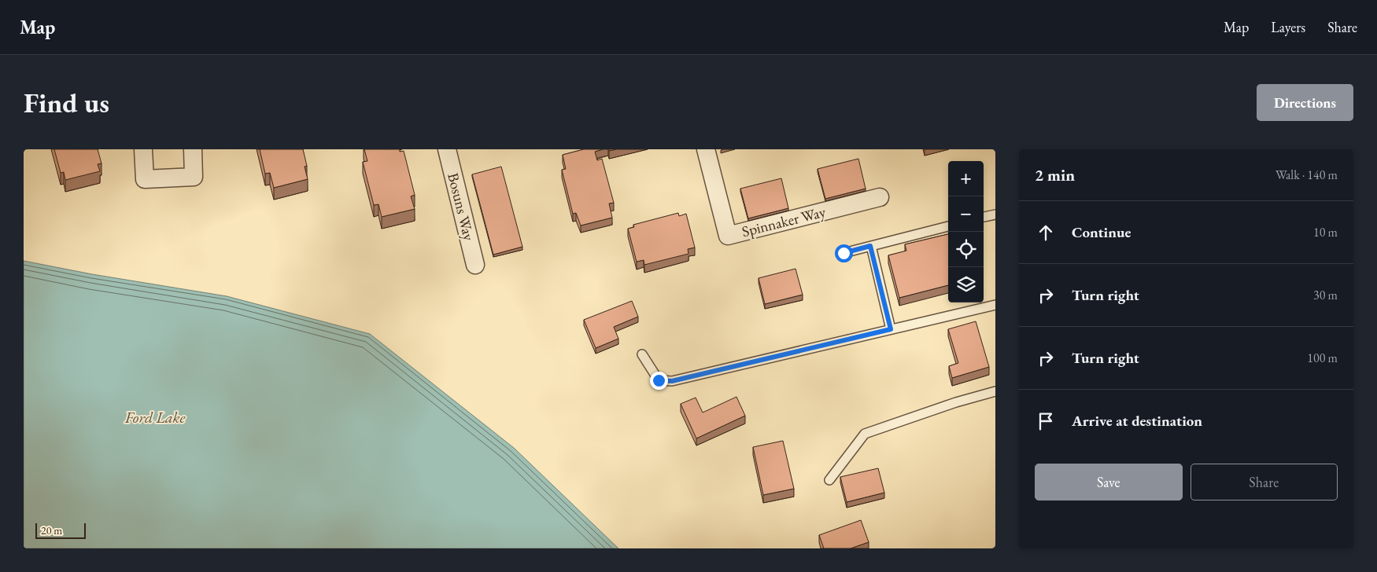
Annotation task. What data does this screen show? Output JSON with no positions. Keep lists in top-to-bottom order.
{
  "streets": {
    "street": ["Bosuns Way", "Spinnaker Way"]
  },
  "water": ["Ford Lake"],
  "scale_bar": "20 m",
  "page": {
    "header": "Map",
    "nav": ["Map", "Layers", "Share"],
    "buttons": [
      "Directions",
      ["Save", "Share"]
    ],
    "title": "Find us",
    "heading": ["2 min", "Walk · 140 m"],
    "map_buttons": ["+", "−"],
    "list": [
      ["Continue", "10 m"],
      ["Turn right", "30 m"],
      ["Turn right", "100 m"],
      "Arrive at destination"
    ],
    "scale": "20 m"
  }
}
